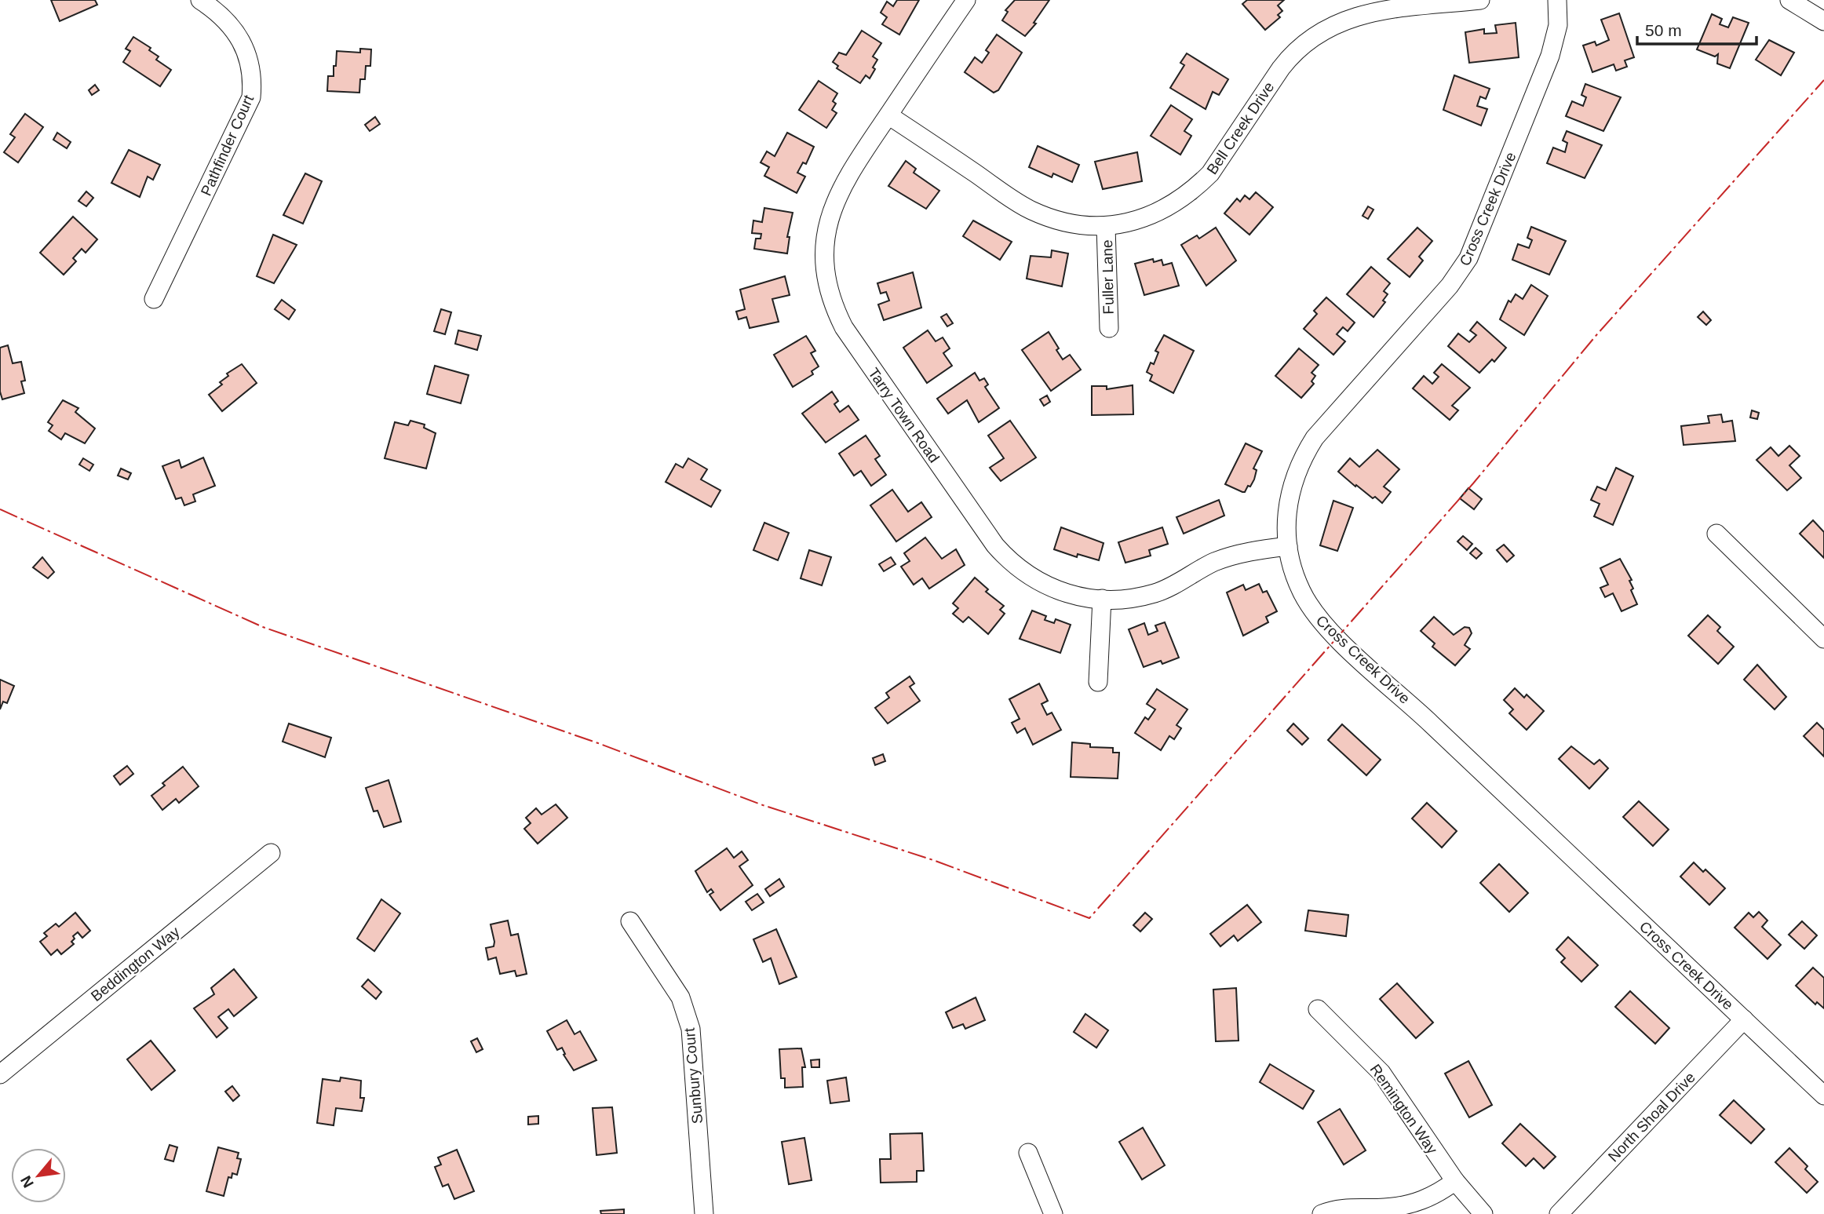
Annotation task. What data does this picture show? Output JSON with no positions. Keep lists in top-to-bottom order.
{
  "streets": {
    "street": [
      "Bell Creek Drive",
      "Pathfinder Court",
      "Cross Creek Drive",
      "Fuller Lane",
      "Tarry Town Road",
      "Beddington Way",
      "Sunbury Court",
      "Remington Way",
      "North Shoal Drive"
    ]
  },
  "crossings": [
    ["Bell Creek Drive", "Fuller Lane"],
    ["Bell Creek Drive", "Tarry Town Road"],
    ["Cross Creek Drive", "Tarry Town Road"],
    ["Cross Creek Drive", "North Shoal Drive"]
  ],
  "scale_bar": "50 m",
  "north": "bottom left"
}
